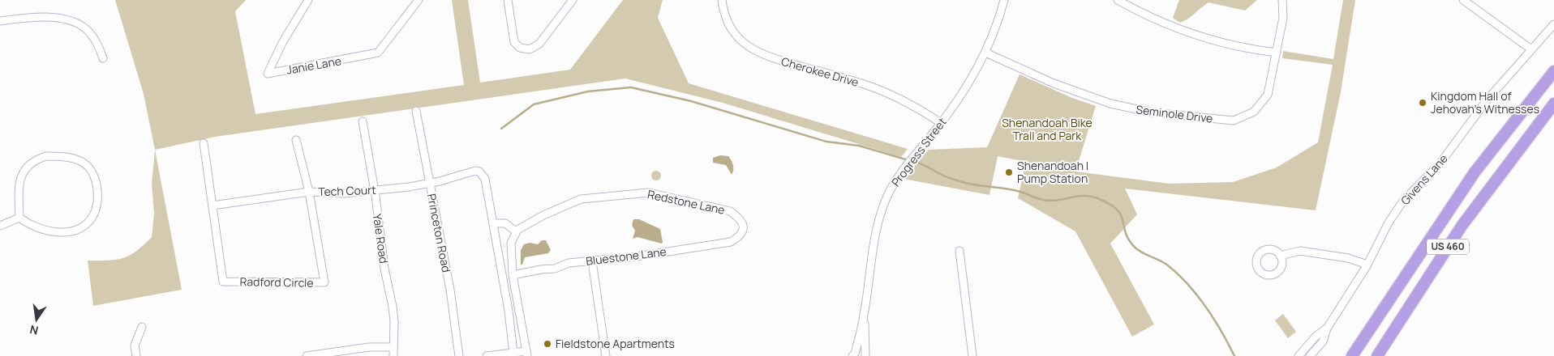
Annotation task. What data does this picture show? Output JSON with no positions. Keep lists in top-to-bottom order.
{
  "streets": {
    "highway": ["US 460"],
    "street": [
      "Janie Lane",
      "Cherokee Drive",
      "Seminole Drive",
      "Progress Street",
      "Givens Lane",
      "Tech Court",
      "Redstone Lane",
      "Princeton Road",
      "Yale Road",
      "Bluestone Lane",
      "Radford Circle"
    ]
  },
  "crossings": [
    ["Cherokee Drive", "Progress Street"],
    ["Seminole Drive", "Progress Street"],
    ["Tech Court", "Princeton Road"],
    ["Tech Court", "Yale Road"],
    ["Tech Court", "Radford Circle"],
    ["Redstone Lane", "Bluestone Lane"]
  ],
  "parks": ["Shenandoah Bike Trail and Park"],
  "places": ["Kingdom Hall of Jehovah's Witnesses", "Shenandoah I Pump Station", "Fieldstone Apartments"],
  "north": "bottom"
}
